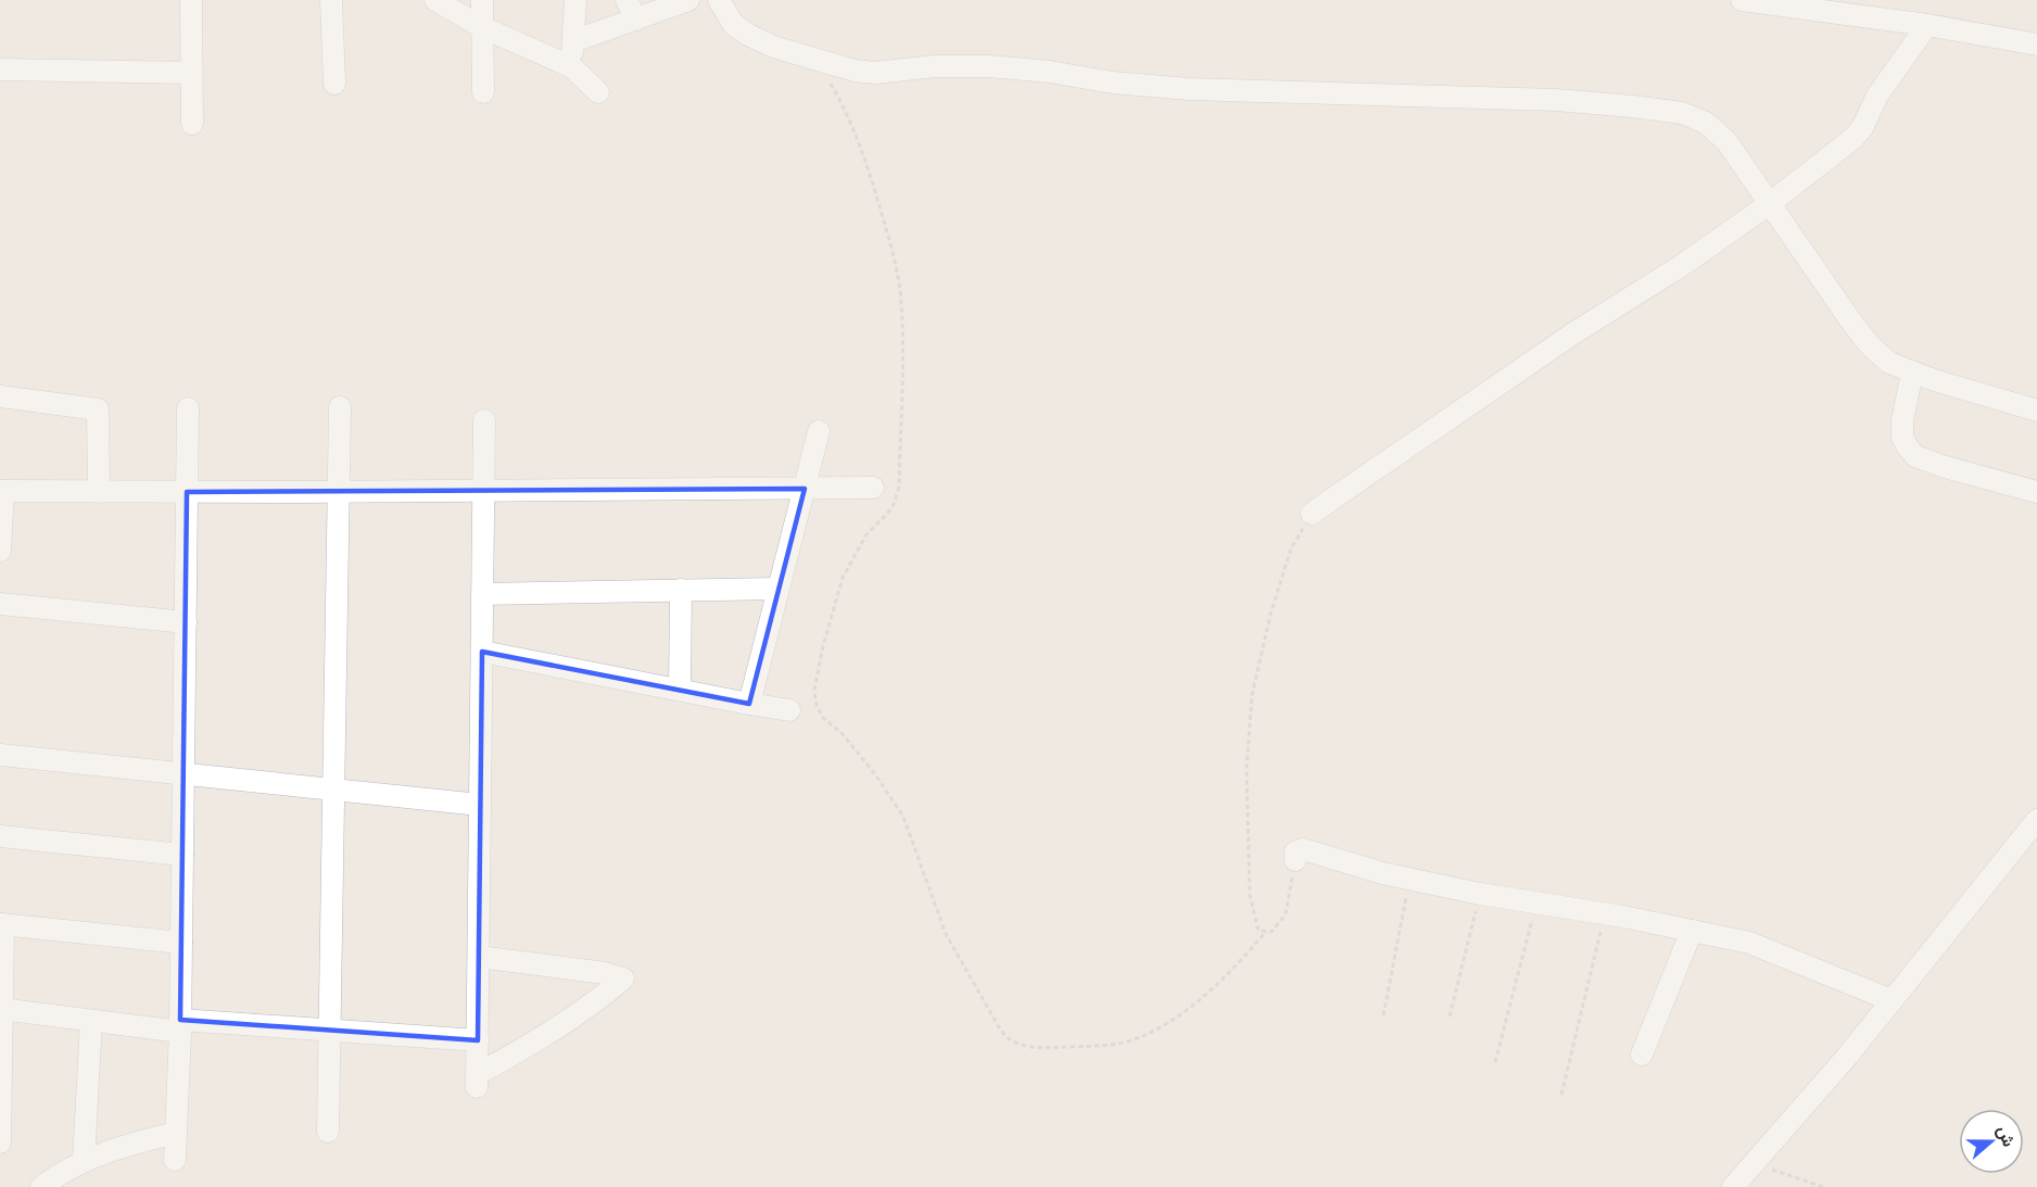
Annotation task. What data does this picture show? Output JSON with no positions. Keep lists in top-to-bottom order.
{
  "north": "right"
}
